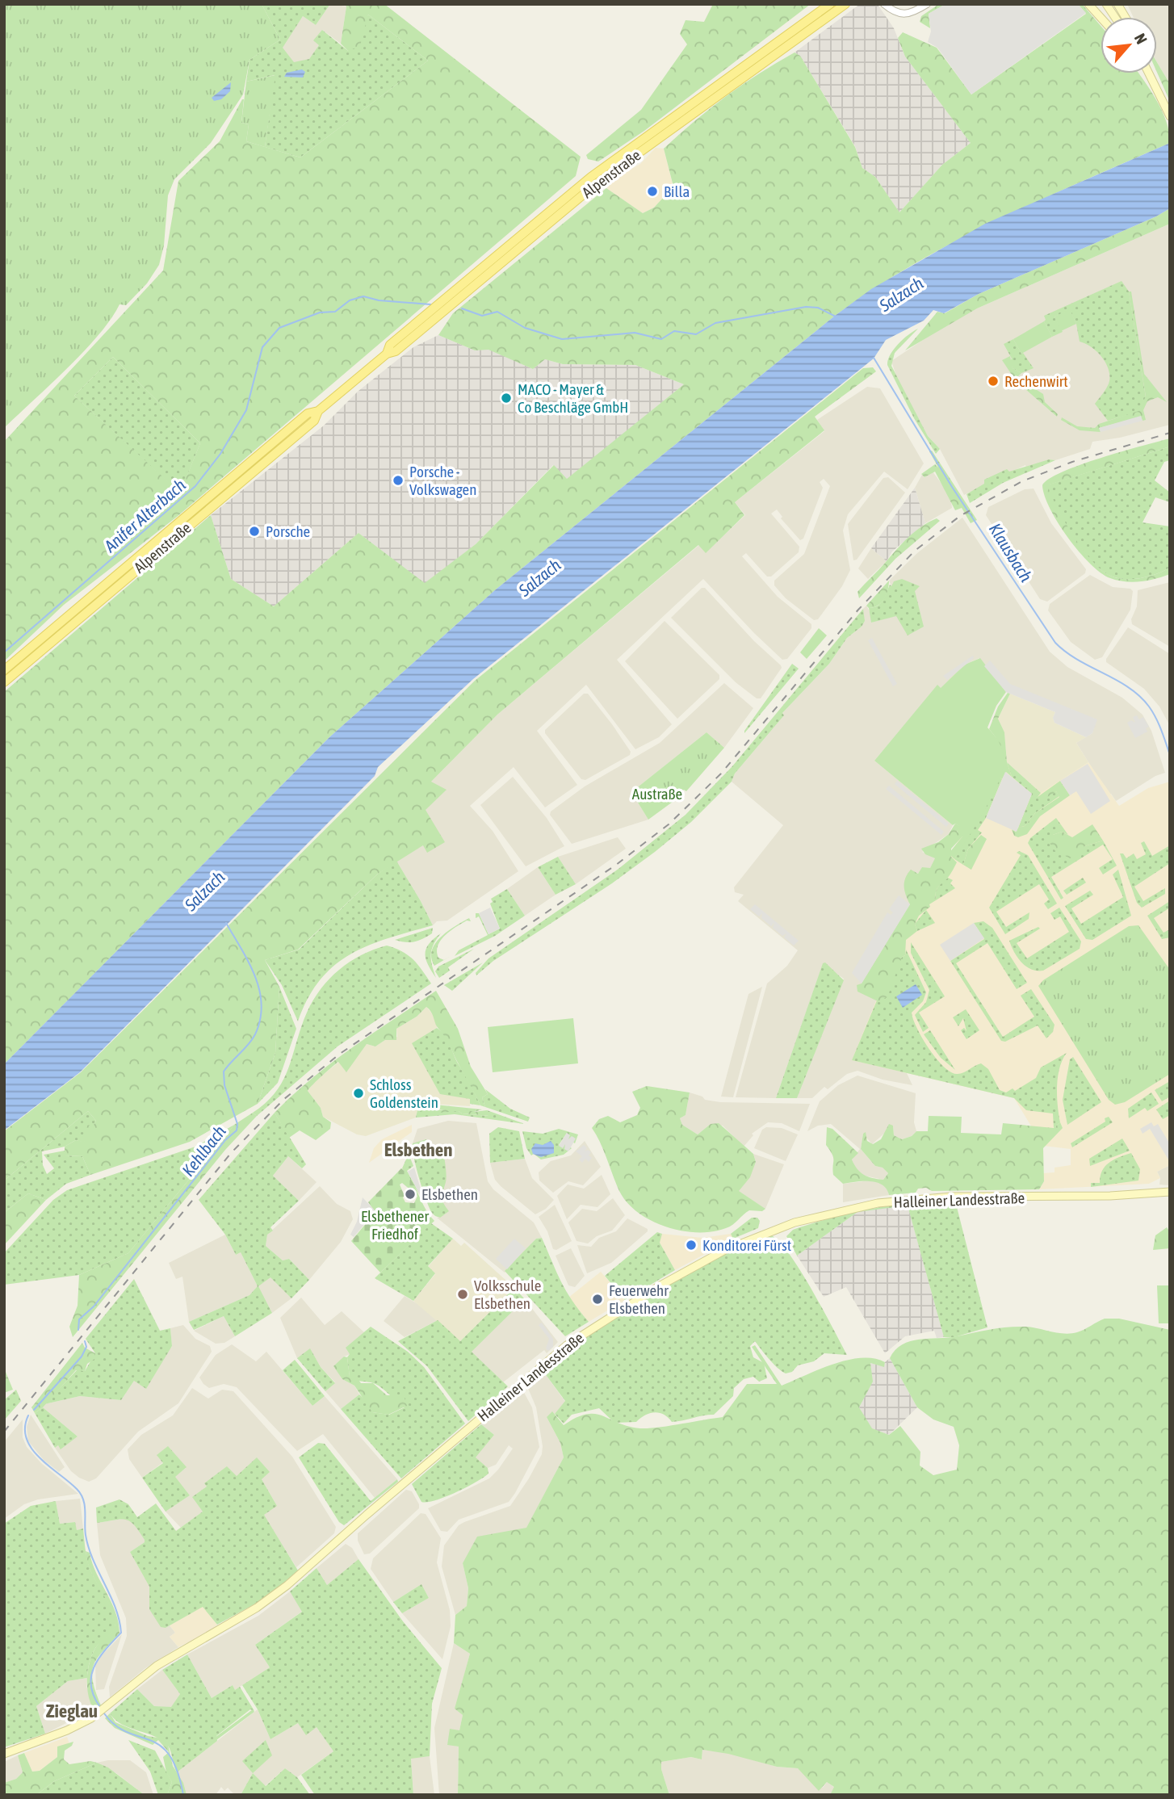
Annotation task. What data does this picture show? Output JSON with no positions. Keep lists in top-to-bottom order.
{
  "streets": {
    "main road": ["Alpenstraße", "Halleiner Landesstraße"]
  },
  "districts": ["Elsbethen", "Zieglau"],
  "water": [
    "Salzach",
    "Anifer Alterbach",
    "Klausbach",
    "Kehlbach"
  ],
  "parks": ["Austraße", "Elsbethener Friedhof"],
  "places": [
    "Billa",
    "Rechenwirt",
    "MACO - Mayer & Co Beschläge GmbH",
    "Porsche - Volkswagen",
    "Porsche",
    "Schloss Goldenstein",
    "Elsbethen",
    "Konditorei Fürst",
    "Volksschule Elsbethen",
    "Feuerwehr Elsbethen"
  ],
  "north": "top right"
}
